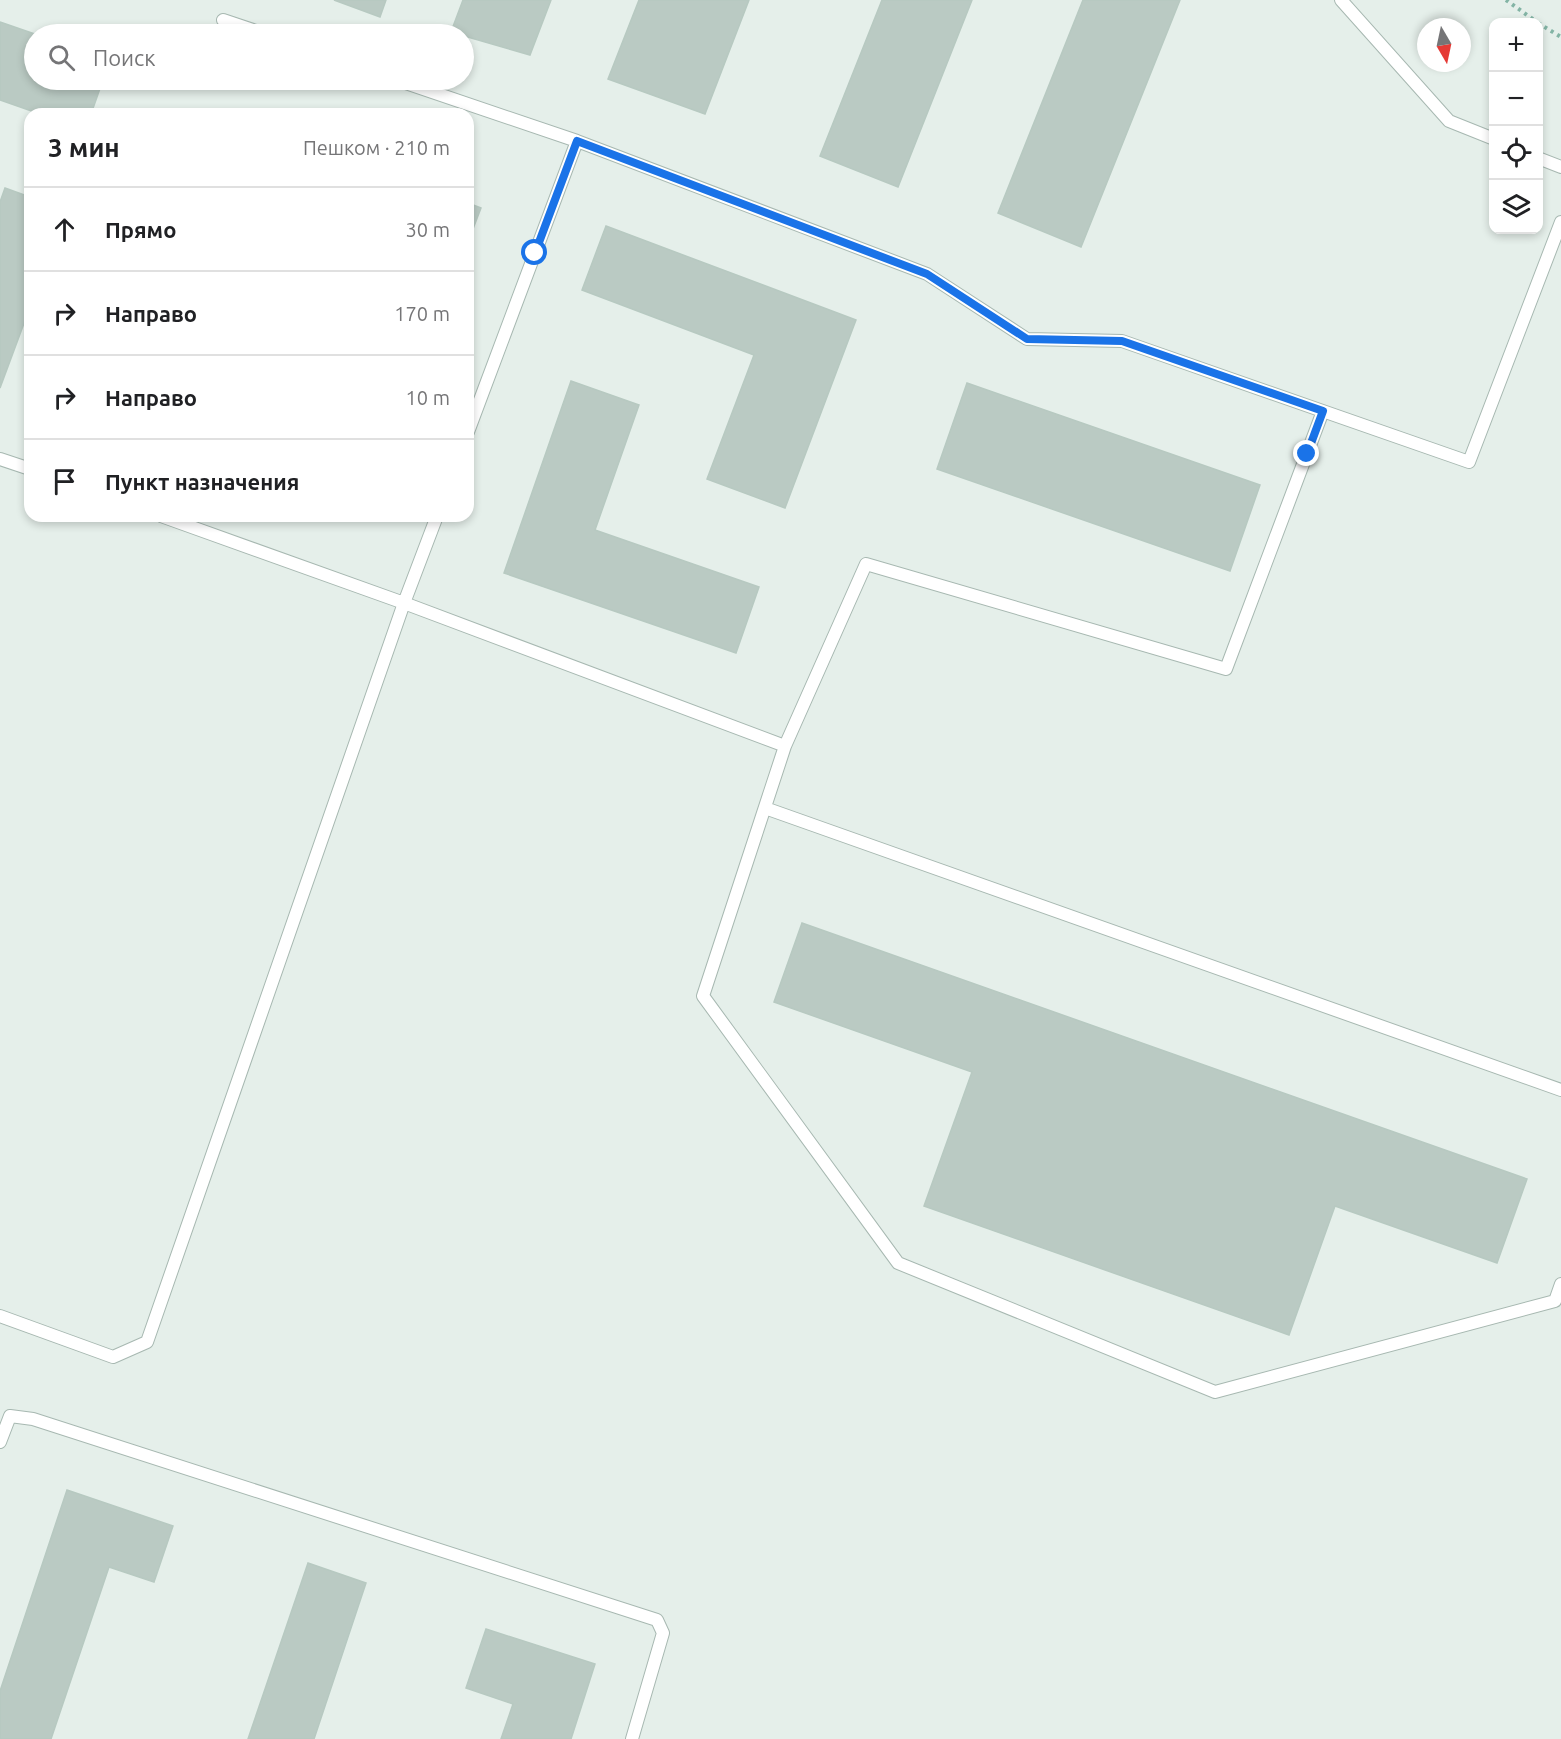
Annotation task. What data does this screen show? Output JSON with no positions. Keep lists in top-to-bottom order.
{
  "north": "bottom",
  "page": {
    "map_buttons": ["+", "−"],
    "search": "Поиск",
    "heading": ["3 мин", "Пешком · 210 m"],
    "list": [
      ["Прямо", "30 m"],
      ["Направо", "170 m"],
      ["Направо", "10 m"],
      "Пункт назначения"
    ]
  }
}
